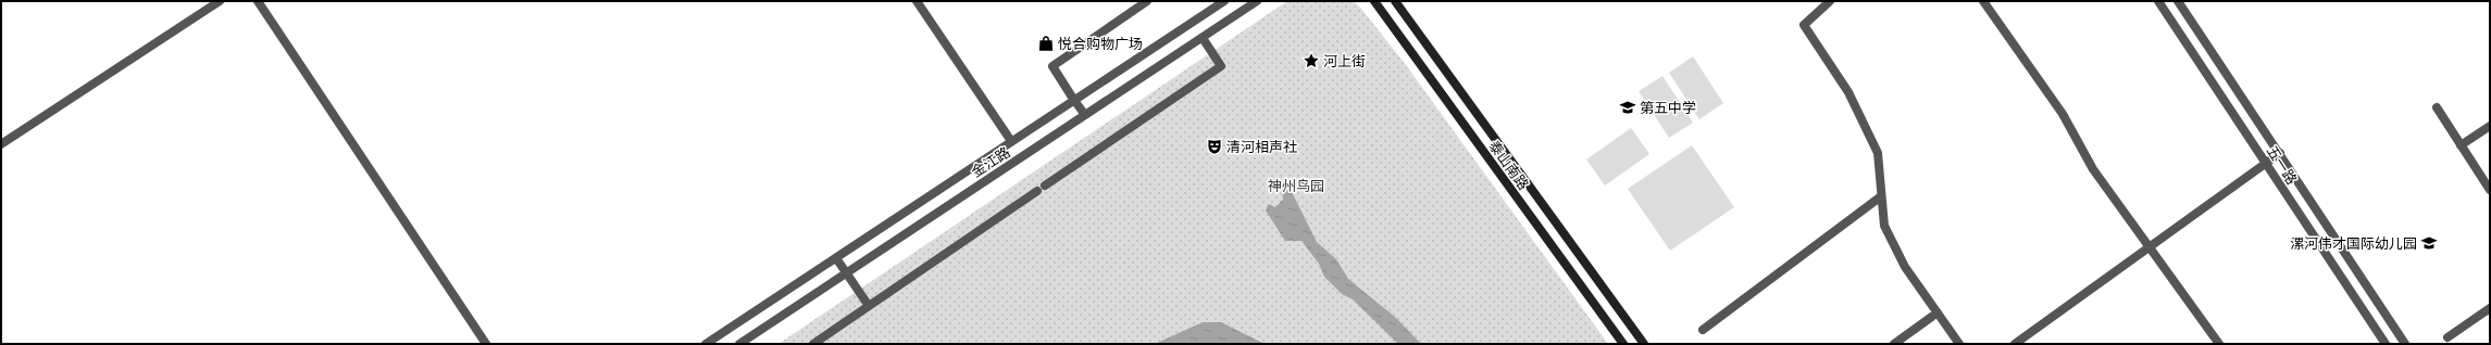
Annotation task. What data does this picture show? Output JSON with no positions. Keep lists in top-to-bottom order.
{
  "streets": {
    "main road": ["泰山南路"],
    "street": ["金江路", "五一路"]
  },
  "parks": ["神州鸟园"],
  "places": {
    "shop": ["悦合购物广场"],
    "place": ["河上街"],
    "school or university": ["第五中学", "漯河伟才国际幼儿园"],
    "theatre": ["清河相声社"]
  }
}
